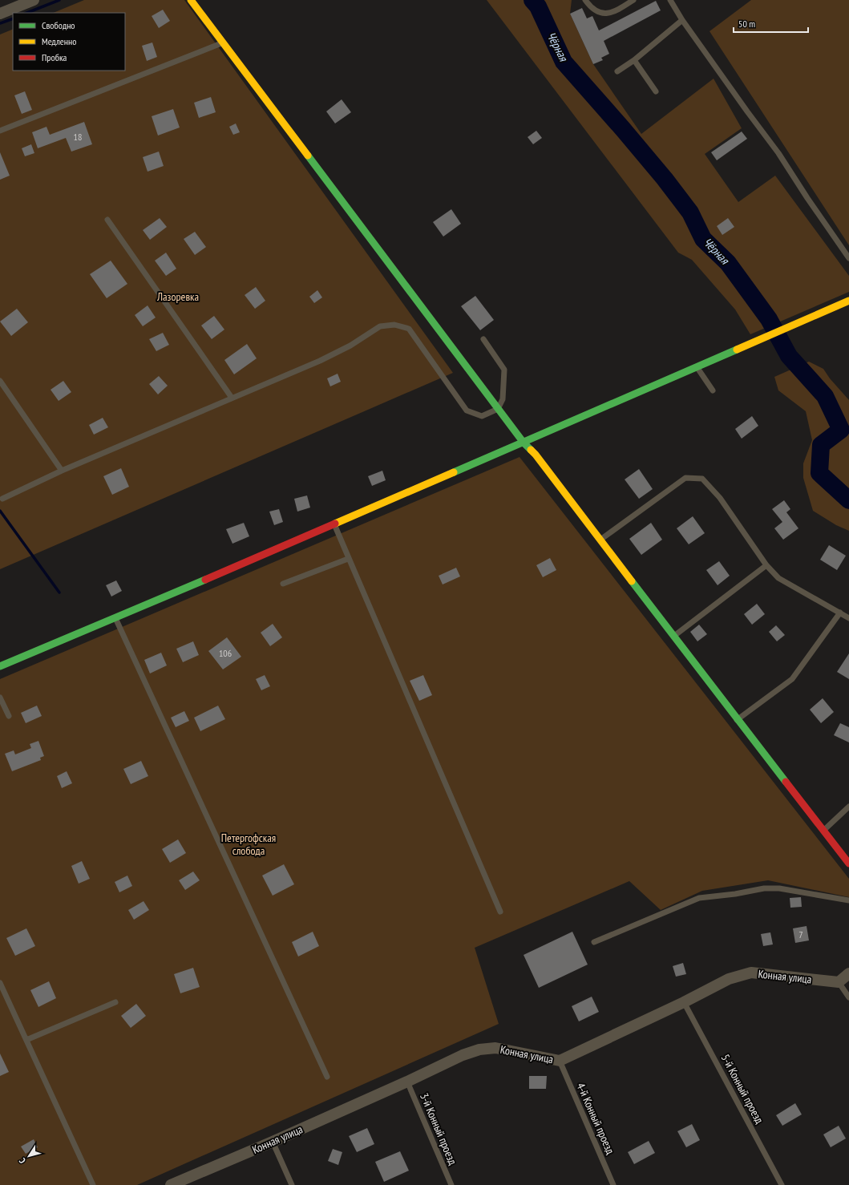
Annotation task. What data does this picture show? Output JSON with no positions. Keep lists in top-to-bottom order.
{
  "streets": {
    "street": ["Конная улица"],
    "lane": ["5-й Конный проезд", "4-й Конный проезд", "3-й Конный проезд"]
  },
  "crossings": [
    ["Конная улица", "5-й Конный проезд"],
    ["Конная улица", "4-й Конный проезд"],
    ["Конная улица", "3-й Конный проезд"]
  ],
  "water": ["Чёрная"],
  "parks": ["Лазоревка", "Петергофская слобода"],
  "house_numbers": ["18", "106", "7"],
  "legend": ["Свободно", "Медленно", "Пробка"],
  "scale_bar": "50 m",
  "north": "bottom left"
}
